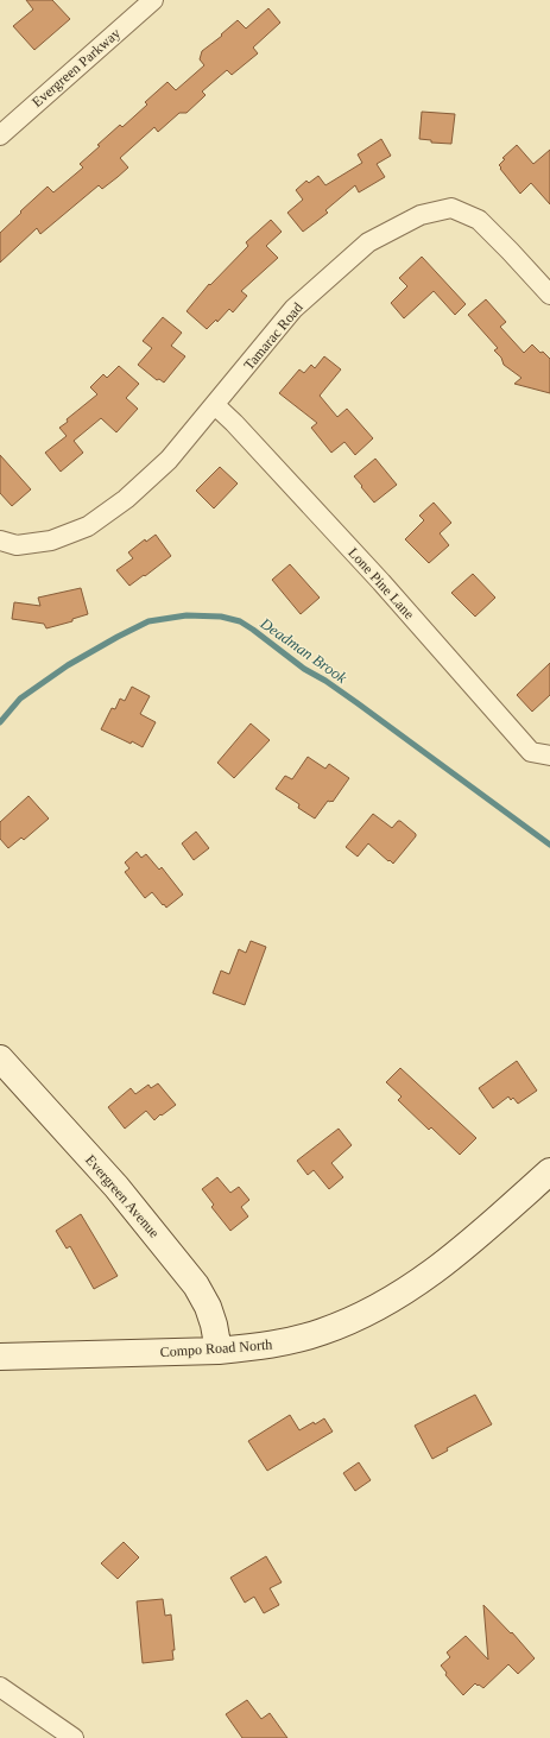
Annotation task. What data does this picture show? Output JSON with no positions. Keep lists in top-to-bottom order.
{
  "streets": {
    "main road": ["Evergreen Avenue", "Compo Road North"],
    "street": ["Evergreen Parkway", "Tamarac Road", "Lone Pine Lane"]
  },
  "crossings": [
    ["Tamarac Road", "Lone Pine Lane"],
    ["Evergreen Avenue", "Compo Road North"]
  ],
  "water": ["Deadman Brook"]
}
